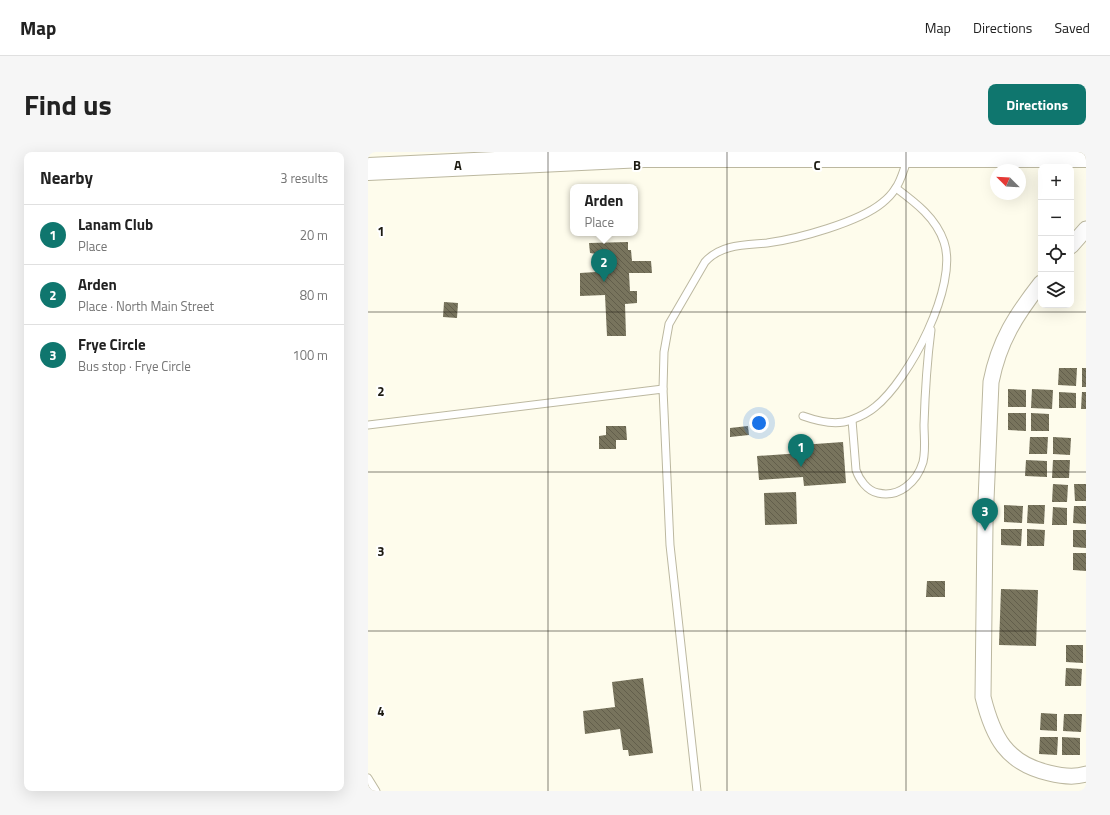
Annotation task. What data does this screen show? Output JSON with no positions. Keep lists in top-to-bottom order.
{
  "north": "top left",
  "page": {
    "header": "Map",
    "nav": ["Map", "Directions", "Saved"],
    "title": "Find us",
    "buttons": "Directions",
    "heading": ["Nearby", "3 results"],
    "map_buttons": ["+", "−"],
    "popup": ["Arden", "Place"],
    "list": [
      {
        "mark": "1",
        "name": "Lanam Club",
        "note": "Place",
        "value": "20 m"
      },
      {
        "mark": "2",
        "name": "Arden",
        "note": "Place · North Main Street",
        "value": "80 m"
      },
      {
        "mark": "3",
        "name": "Frye Circle",
        "note": "Bus stop · Frye Circle",
        "value": "100 m"
      }
    ],
    "pins": ["2", "1", "3"]
  },
  "grid": {
    "columns": ["A", "B", "C"],
    "rows": [
      "1",
      "2",
      "3",
      "4"
    ]
  }
}
